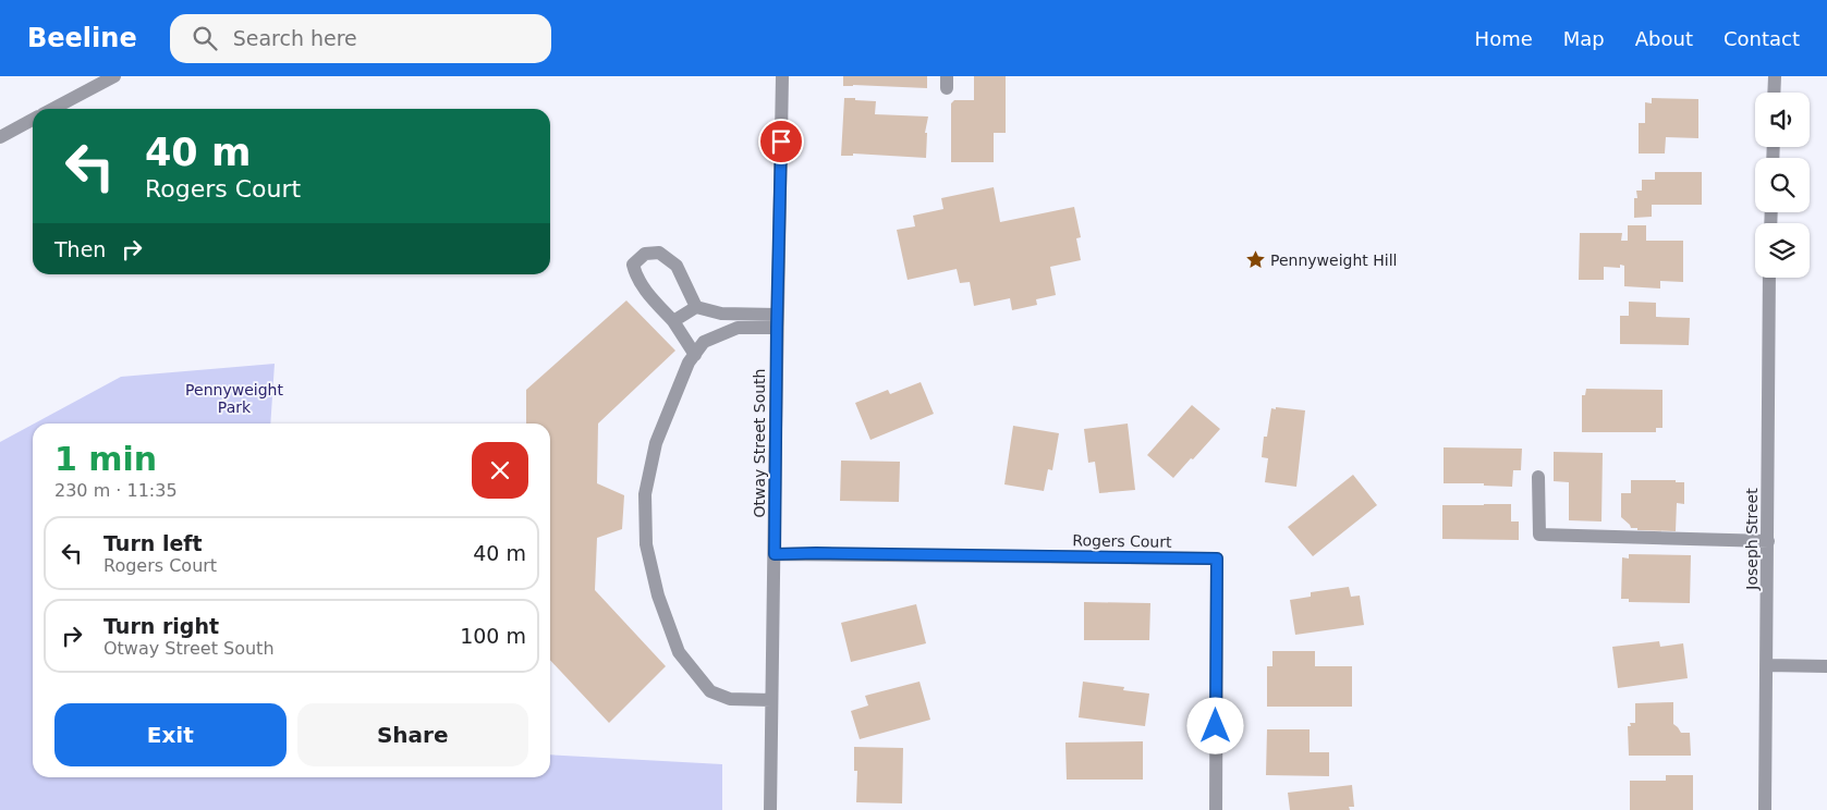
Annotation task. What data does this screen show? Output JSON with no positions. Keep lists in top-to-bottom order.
{
  "streets": {
    "street": ["Otway Street South", "Joseph Street", "Rogers Court"]
  },
  "crossings": [
    ["Otway Street South", "Rogers Court"]
  ],
  "parks": ["Pennyweight Park"],
  "places": {
    "place": ["Pennyweight Hill"]
  },
  "page": {
    "header": "Beeline",
    "search": "Search here",
    "nav": [
      "Home",
      "Map",
      "About",
      "Contact"
    ],
    "turn": ["40 m", "Rogers Court"],
    "then": "Then",
    "heading": ["1 min", "230 m · 11:35"],
    "list": [
      {
        "name": "Turn left",
        "note": "Rogers Court",
        "value": "40 m"
      },
      {
        "name": "Turn right",
        "note": "Otway Street South",
        "value": "100 m"
      }
    ],
    "buttons": ["Exit", "Share"]
  }
}
